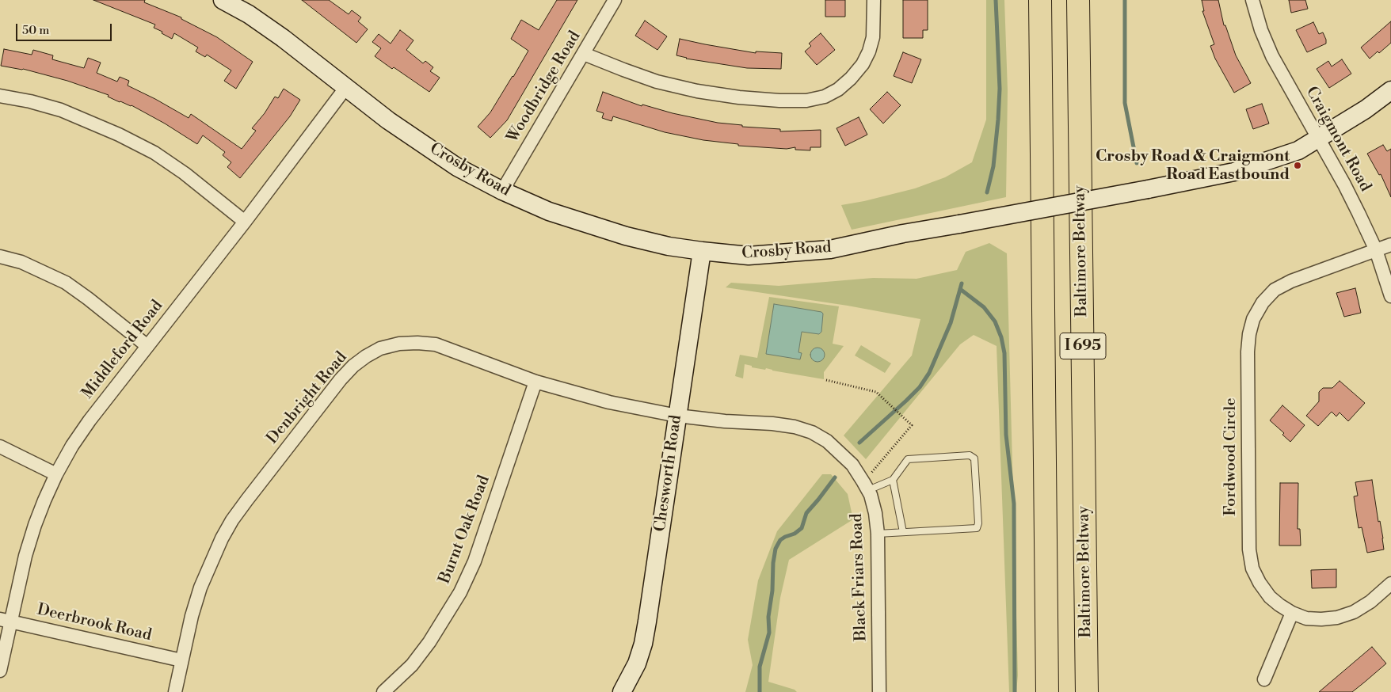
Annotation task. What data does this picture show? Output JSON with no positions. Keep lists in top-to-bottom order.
{
  "streets": {
    "highway": ["Baltimore Beltway", "I 695"],
    "main road": ["Crosby Road", "Chesworth Road"],
    "street": [
      "Woodbridge Road",
      "Craigmont Road",
      "Middleford Road",
      "Denbright Road",
      "Fordwood Circle",
      "Burnt Oak Road",
      "Black Friars Road",
      "Deerbrook Road"
    ]
  },
  "crossings": [
    ["Woodbridge Road", "Crosby Road"],
    ["Craigmont Road", "Crosby Road"],
    ["Craigmont Road", "Fordwood Circle"],
    ["Crosby Road", "Middleford Road"],
    ["Crosby Road", "Chesworth Road"],
    ["Middleford Road", "Deerbrook Road"],
    ["Denbright Road", "Chesworth Road"],
    ["Denbright Road", "Burnt Oak Road"],
    ["Denbright Road", "Black Friars Road"],
    ["Denbright Road", "Deerbrook Road"],
    ["Chesworth Road", "Black Friars Road"]
  ],
  "places": ["Crosby Road & Craigmont Road Eastbound"],
  "scale_bar": "50 m"
}
